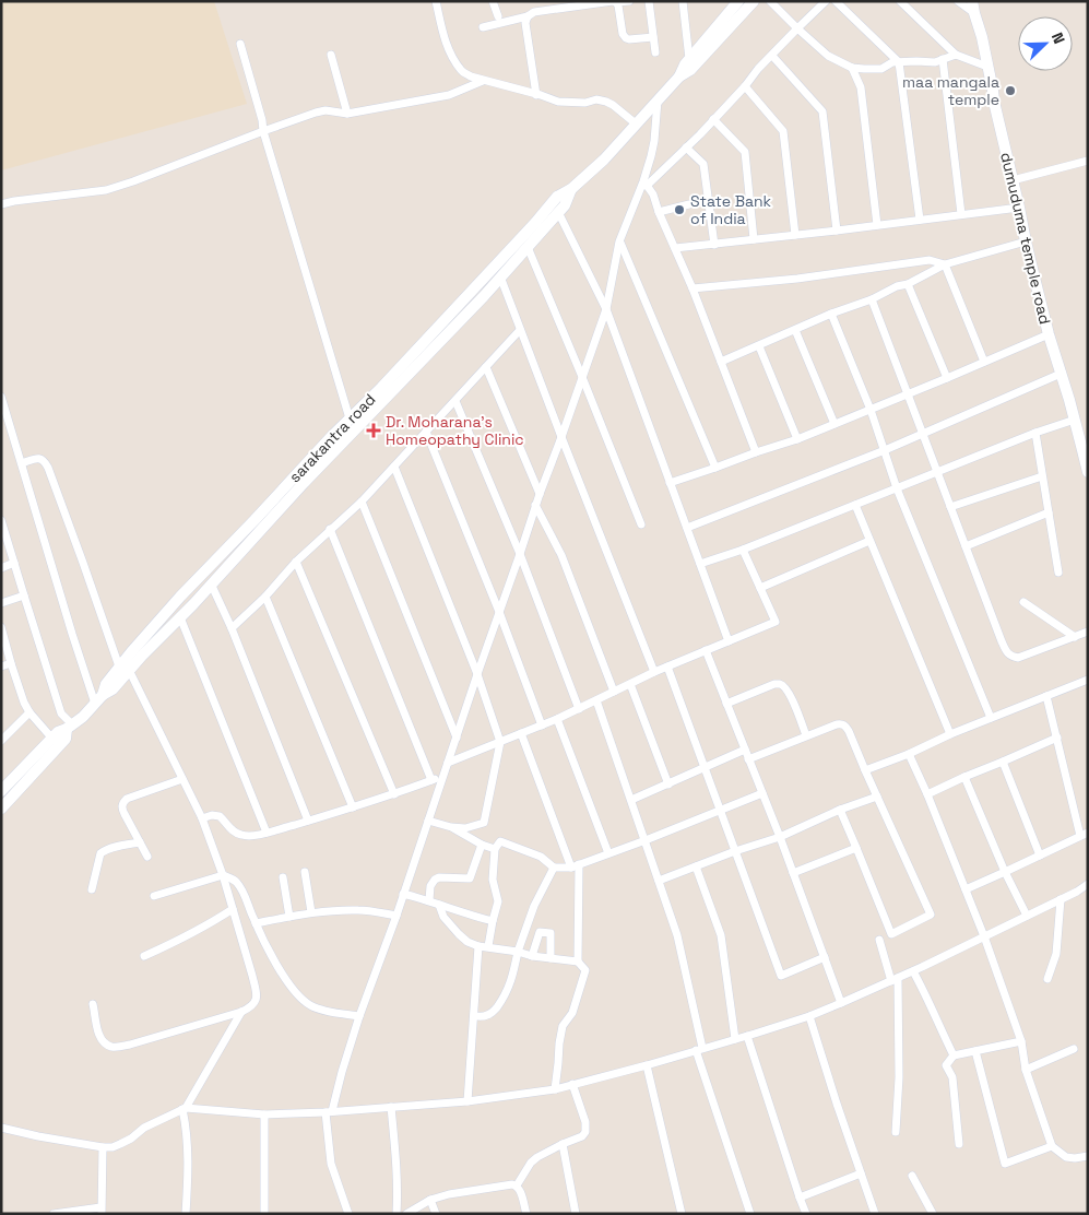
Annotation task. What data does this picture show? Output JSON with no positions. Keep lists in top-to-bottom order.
{
  "streets": {
    "street": ["dumuduma temple road", "sarakantra road"]
  },
  "places": {
    "other": ["maa mangala temple", "State Bank of India"],
    "health": ["Dr. Moharana's Homeopathy Clinic"]
  },
  "north": "top right"
}
